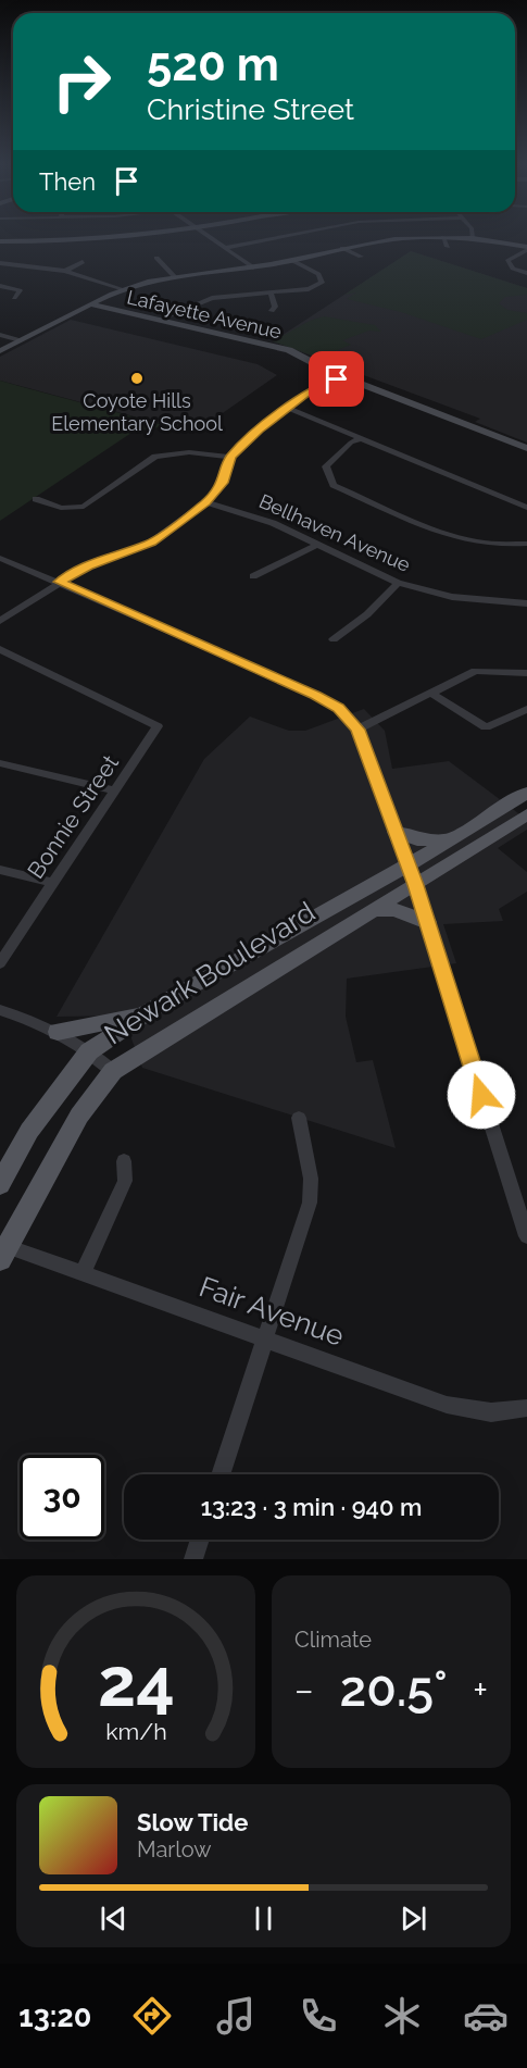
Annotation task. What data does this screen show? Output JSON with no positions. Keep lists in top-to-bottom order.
{
  "streets": {
    "main road": ["Newark Boulevard"],
    "street": [
      "Lafayette Avenue",
      "Bellhaven Avenue",
      "Bonnie Street",
      "Fair Avenue"
    ]
  },
  "crossings": [
    ["Newark Boulevard", "Fair Avenue"]
  ],
  "places": ["Coyote Hills Elementary School"],
  "page": {
    "turn": ["520 m", "Christine Street"],
    "then": "Then",
    "limit": "30",
    "trip": "13:23 · 3 min · 940 m",
    "tile": "Climate",
    "heat": ["−", "20.5°", "+"],
    "song": ["Slow Tide", "Marlow"],
    "tabs": "13:20",
    "gauge": ["24", "km/h"]
  }
}
